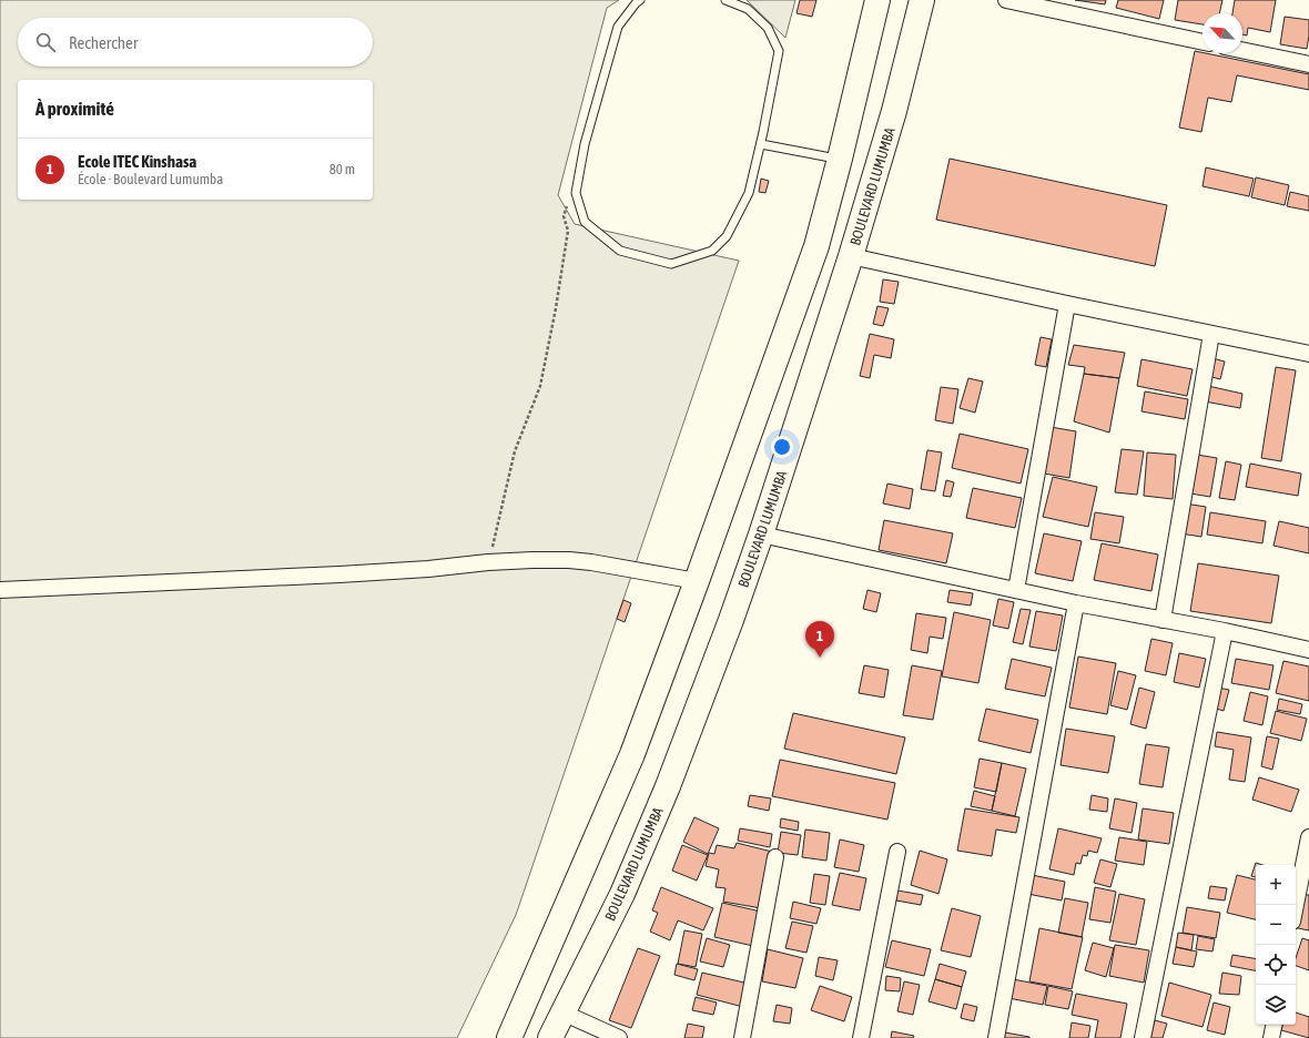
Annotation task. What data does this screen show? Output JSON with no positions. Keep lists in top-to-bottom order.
{
  "streets": {
    "highway": ["BOULEVARD LUMUMBA"]
  },
  "north": "top left",
  "page": {
    "search": "Rechercher",
    "heading": "À proximité",
    "list": [
      {
        "mark": "1",
        "name": "Ecole ITEC Kinshasa",
        "note": "École · Boulevard Lumumba",
        "value": "80 m"
      }
    ],
    "pins": "1",
    "map_buttons": ["+", "−"]
  }
}
